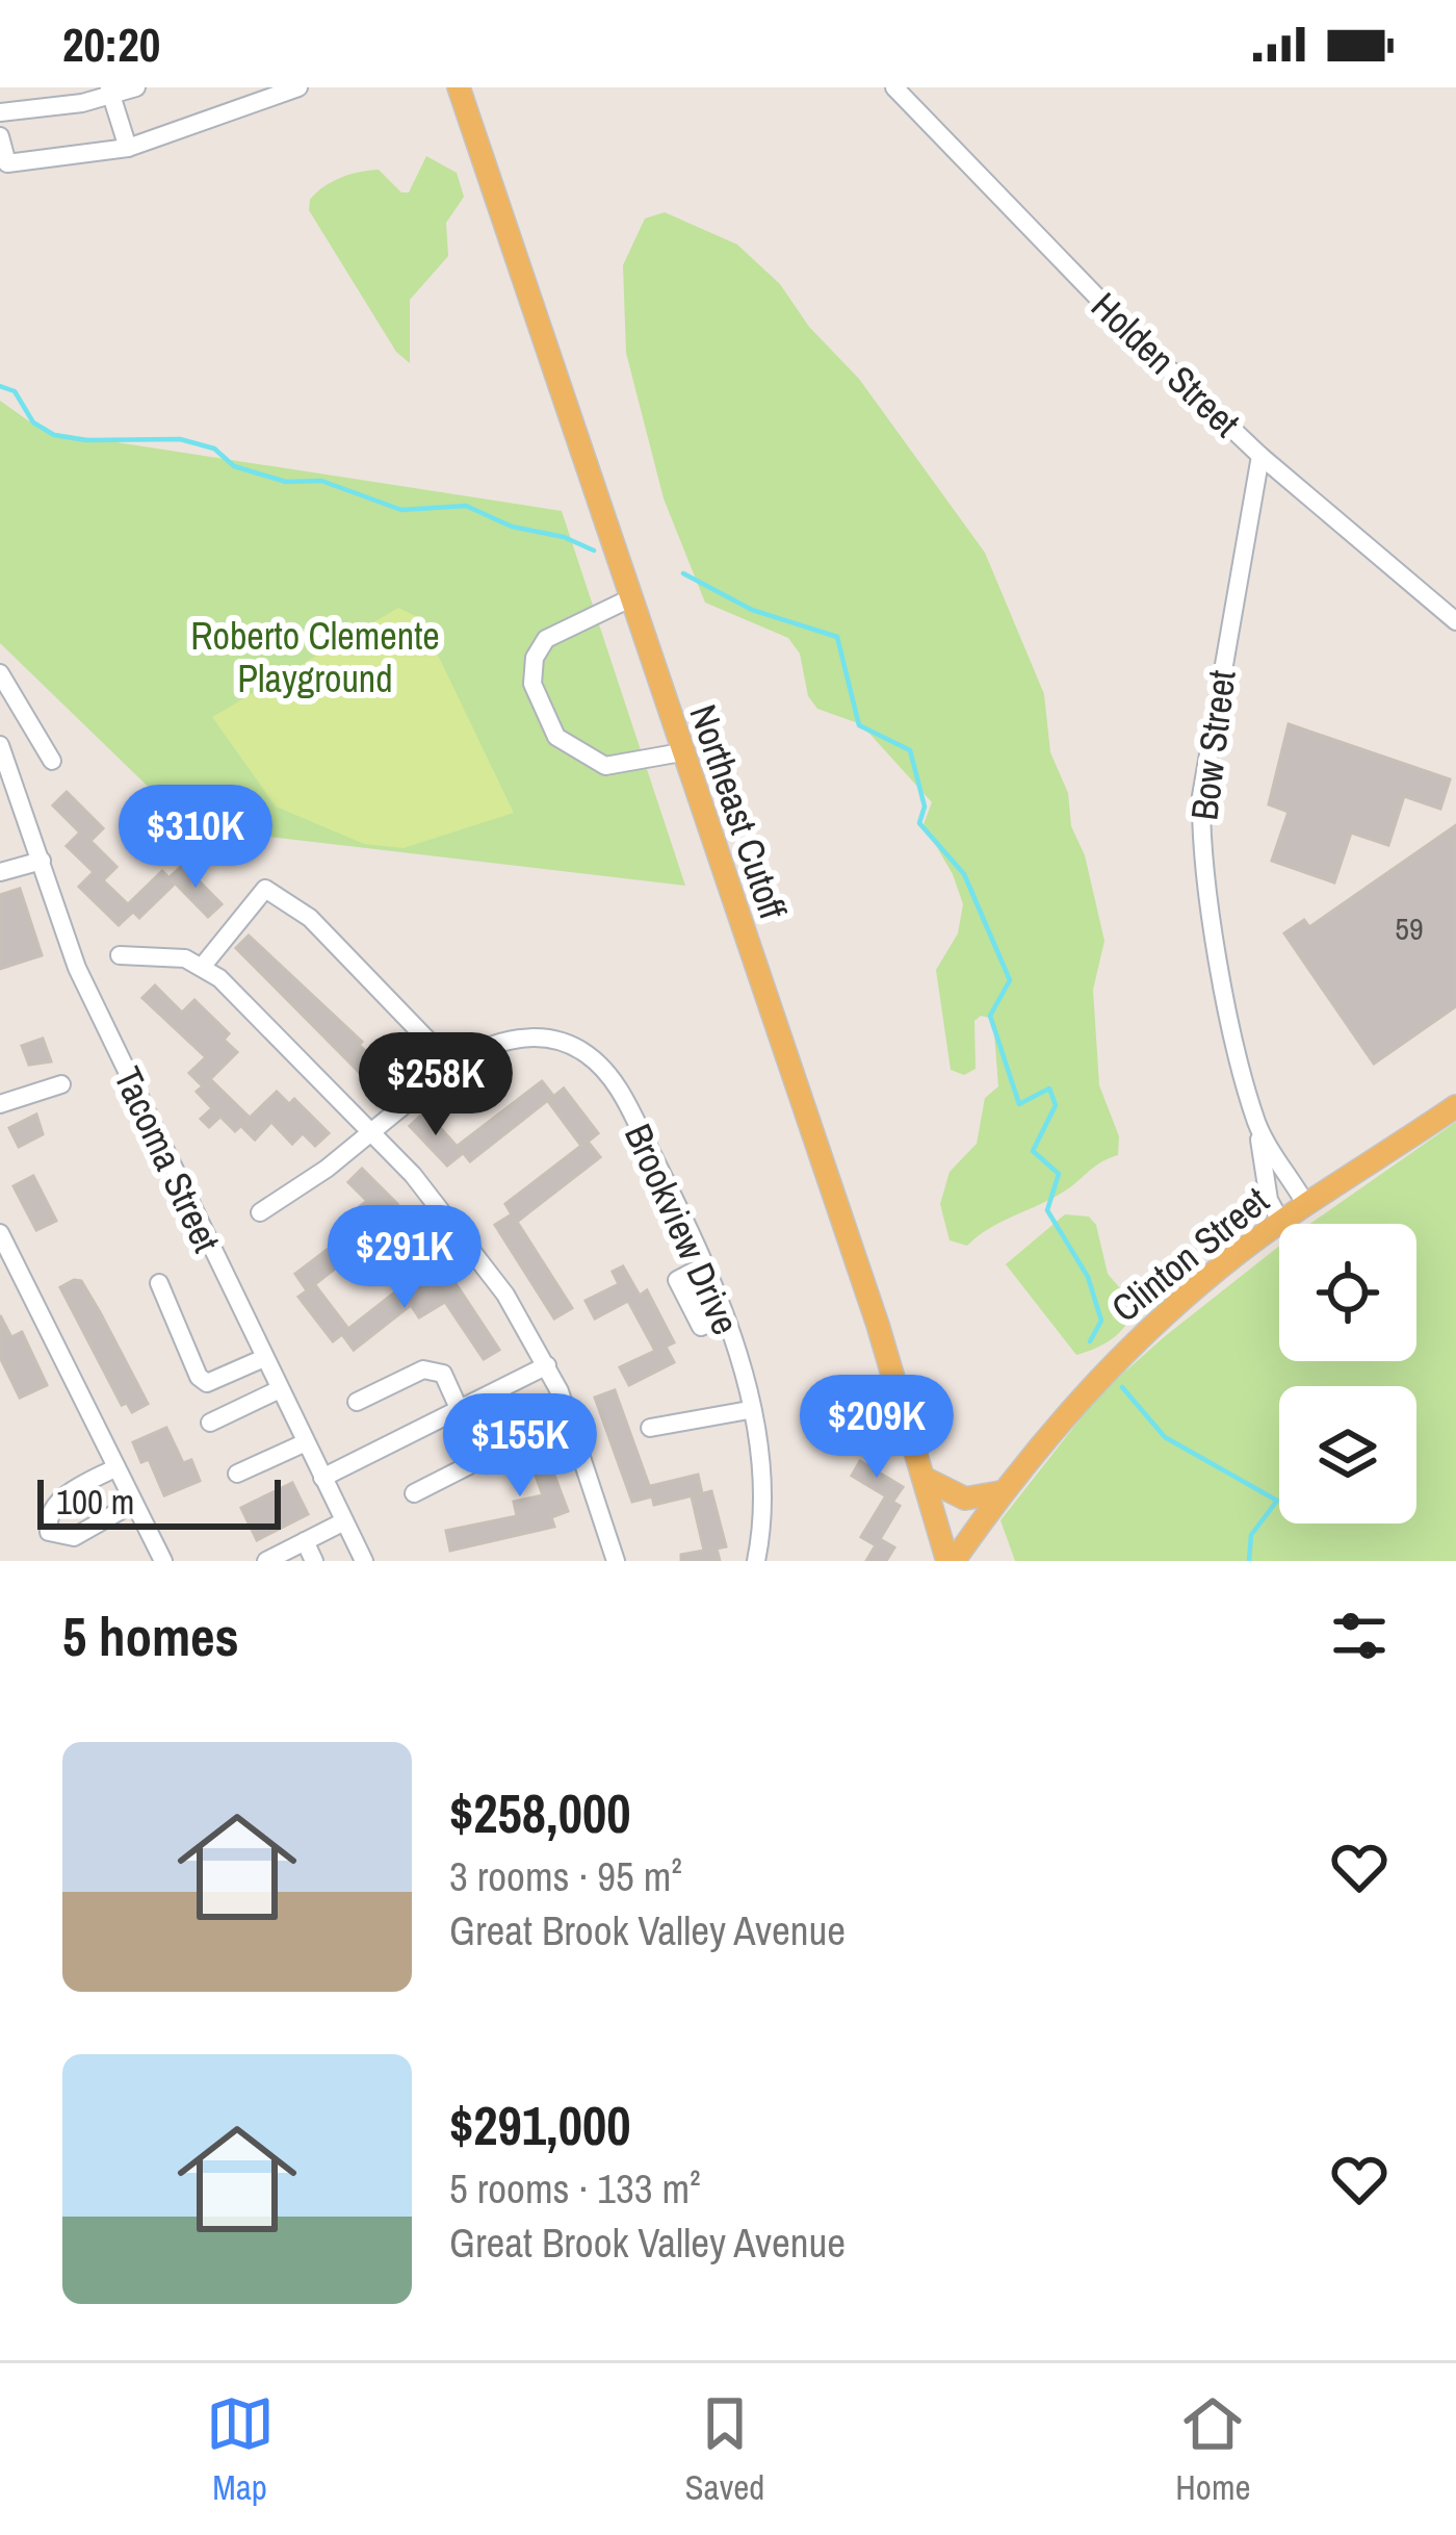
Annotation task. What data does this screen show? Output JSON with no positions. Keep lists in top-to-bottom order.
{
  "streets": {
    "main road": ["Northeast Cutoff", "Clinton Street"],
    "street": [
      "Holden Street",
      "Bow Street",
      "Tacoma Street",
      "Brookview Drive"
    ]
  },
  "crossings": [
    ["Holden Street", "Bow Street"],
    ["Bow Street", "Clinton Street"],
    ["Northeast Cutoff", "Clinton Street"]
  ],
  "parks": ["Roberto Clemente Playground"],
  "house_numbers": ["59"],
  "scale_bar": "100 m",
  "page": {
    "status": "20:20",
    "price": [
      "$310K",
      "$258K",
      "$291K",
      "$209K",
      "$155K"
    ],
    "scale": "100 m",
    "heading": "5 homes",
    "list": [
      {
        "name": "$258,000",
        "note": "3 rooms · 95 m² · Great Brook Valley Avenue"
      },
      {
        "name": "$291,000",
        "note": "5 rooms · 133 m² · Great Brook Valley Avenue"
      }
    ],
    "tabs": ["Map", "Saved", "Home"]
  }
}
